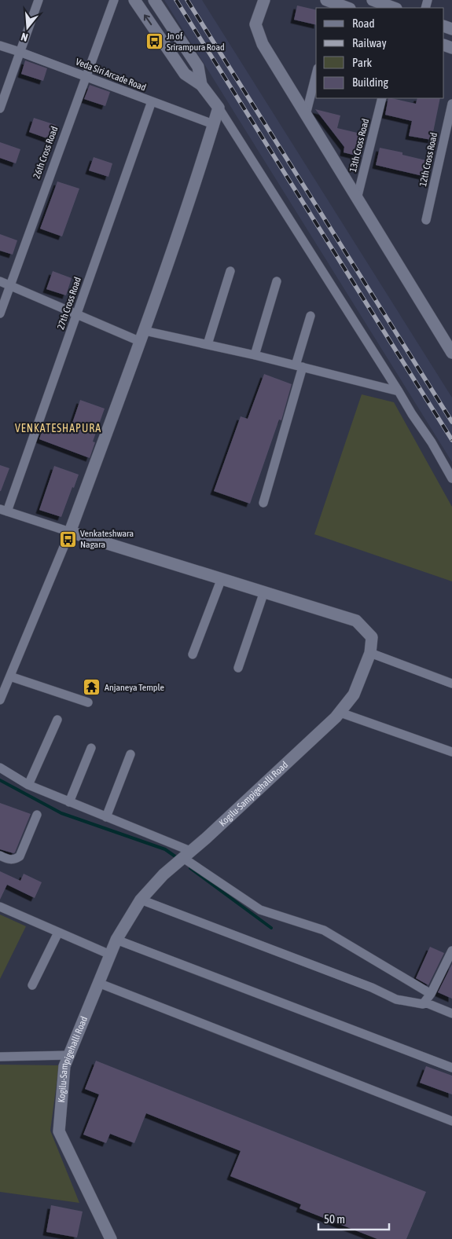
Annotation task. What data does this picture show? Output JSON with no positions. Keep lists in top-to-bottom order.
{
  "streets": {
    "street": [
      "Veda Siri Arcade Road",
      "13th Cross Road",
      "26th Cross Road",
      "12th Cross Road",
      "27th Cross Road",
      "Kogilu-Sampigehalli Road"
    ]
  },
  "crossings": [
    ["Veda Siri Arcade Road", "26th Cross Road"],
    ["Veda Siri Arcade Road", "27th Cross Road"]
  ],
  "districts": ["VENKATESHAPURA"],
  "places": {
    "bus stop": ["Jn of Srirampura Road", "Venkateshwara Nagara"],
    "temple": ["Anjaneya Temple"]
  },
  "legend": [
    "Road",
    "Railway",
    "Park",
    "Building"
  ],
  "scale_bar": "50 m",
  "north": "bottom"
}
